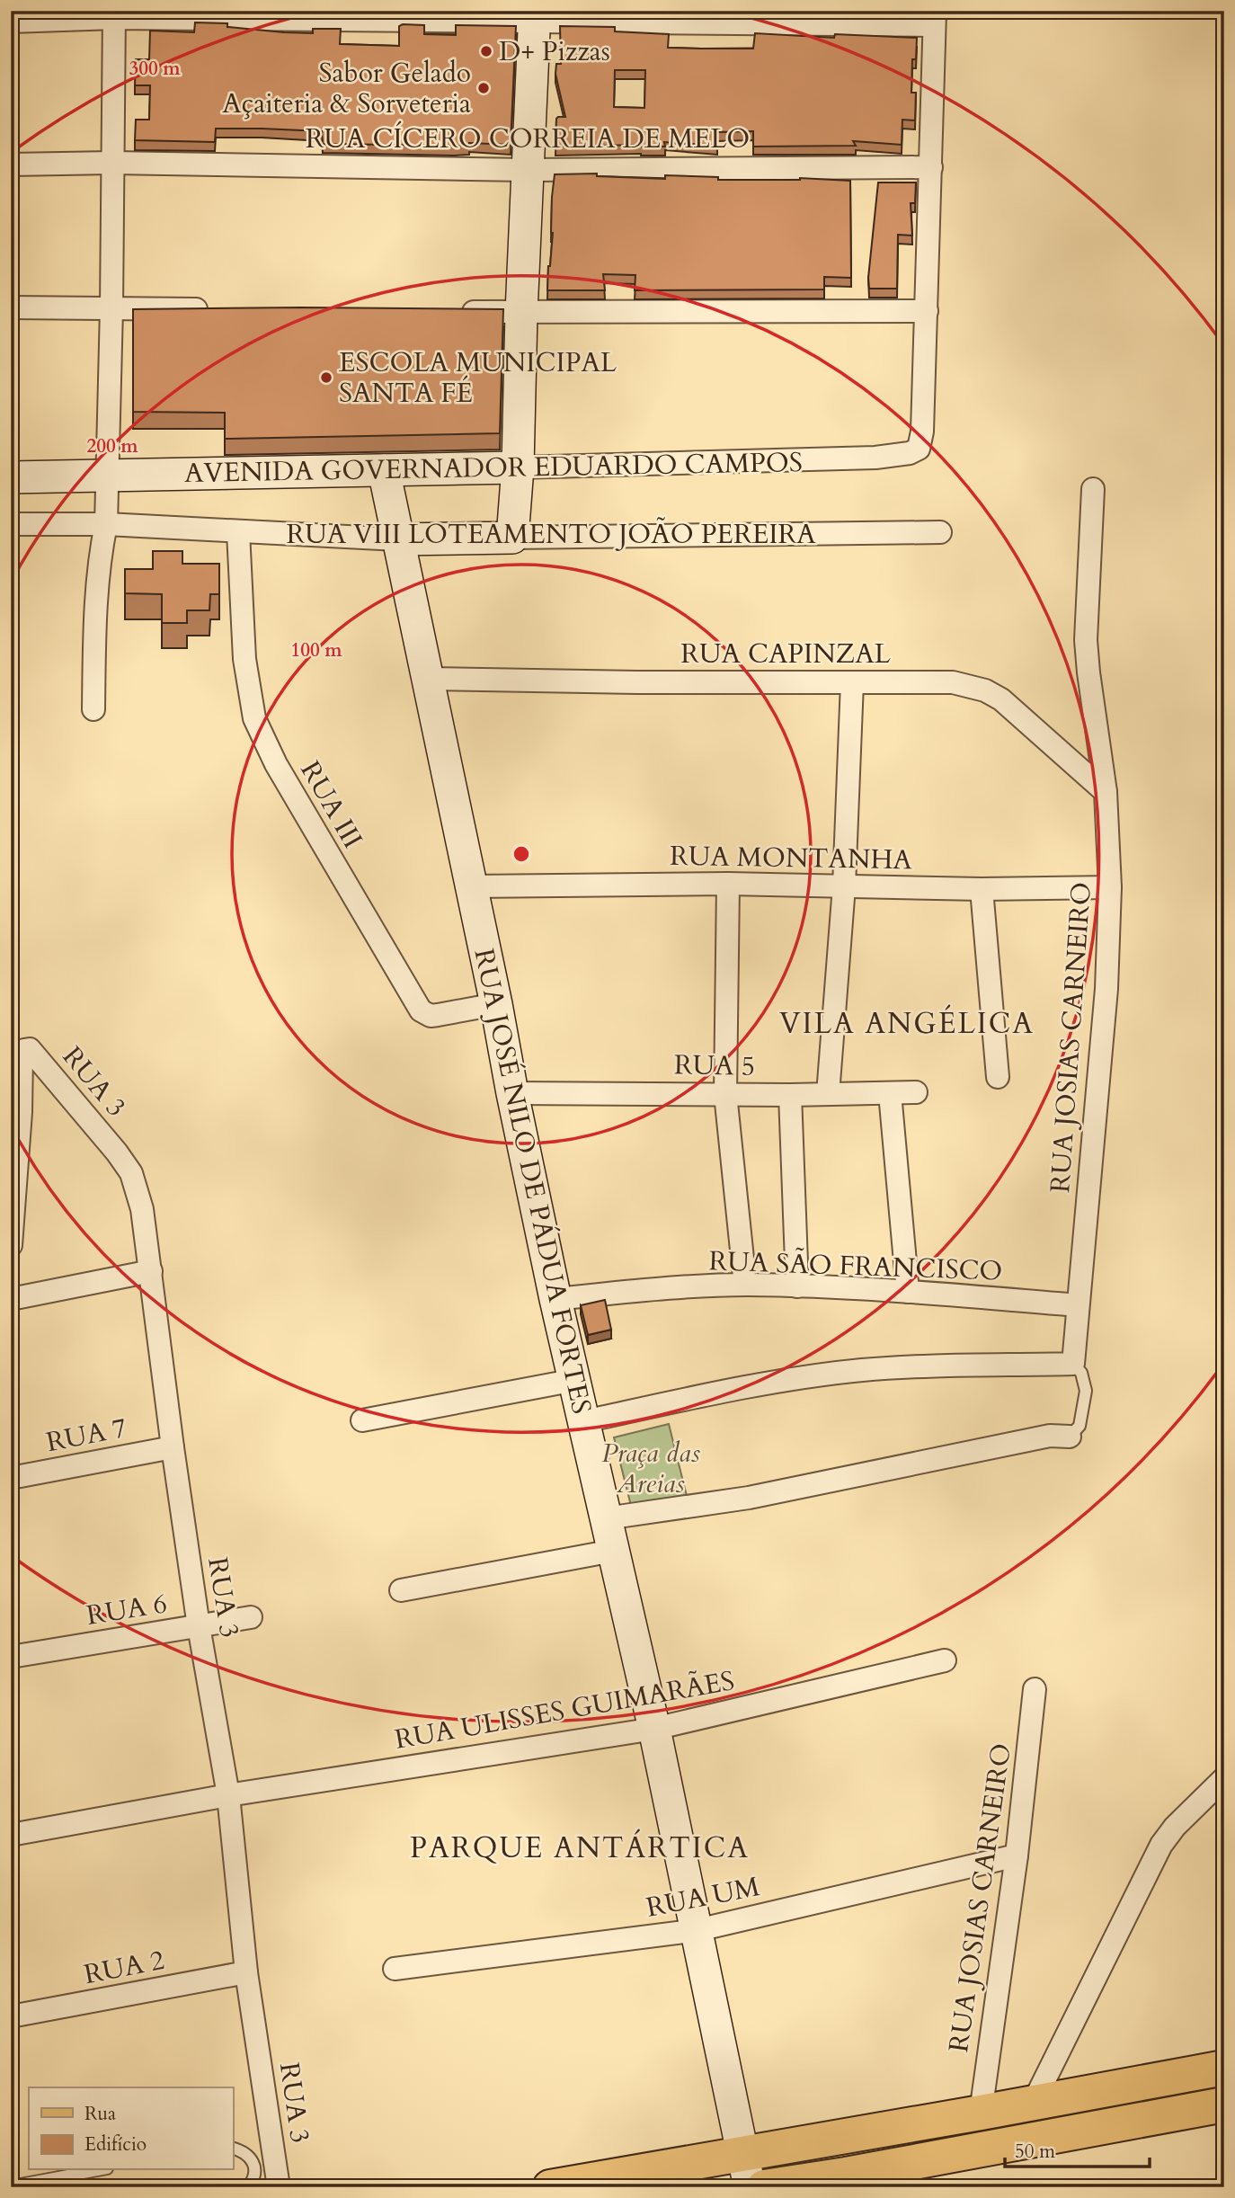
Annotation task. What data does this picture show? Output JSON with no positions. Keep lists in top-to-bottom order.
{
  "streets": {
    "street": [
      "RUA CÍCERO CORREIA DE MELO",
      "AVENIDA GOVERNADOR EDUARDO CAMPOS",
      "RUA VIII LOTEAMENTO JOÃO PEREIRA",
      "RUA CAPINZAL",
      "RUA III",
      "RUA MONTANHA",
      "RUA JOSIAS CARNEIRO",
      "RUA 5",
      "RUA 3",
      "RUA JOSÉ NILO DE PÁDUA FORTES",
      "RUA SÃO FRANCISCO",
      "RUA 7",
      "RUA 6",
      "RUA ULISSES GUIMARÃES",
      "RUA UM",
      "RUA 2"
    ]
  },
  "crossings": [
    ["AVENIDA GOVERNADOR EDUARDO CAMPOS", "RUA JOSÉ NILO DE PÁDUA FORTES"],
    ["RUA VIII LOTEAMENTO JOÃO PEREIRA", "RUA III"],
    ["RUA VIII LOTEAMENTO JOÃO PEREIRA", "RUA JOSÉ NILO DE PÁDUA FORTES"],
    ["RUA CAPINZAL", "RUA JOSIAS CARNEIRO"],
    ["RUA CAPINZAL", "RUA JOSÉ NILO DE PÁDUA FORTES"],
    ["RUA III", "RUA JOSÉ NILO DE PÁDUA FORTES"],
    ["RUA MONTANHA", "RUA JOSIAS CARNEIRO"],
    ["RUA MONTANHA", "RUA JOSÉ NILO DE PÁDUA FORTES"],
    ["RUA JOSIAS CARNEIRO", "RUA JOSÉ NILO DE PÁDUA FORTES"],
    ["RUA JOSIAS CARNEIRO", "RUA SÃO FRANCISCO"],
    ["RUA JOSIAS CARNEIRO", "RUA UM"],
    ["RUA 5", "RUA JOSÉ NILO DE PÁDUA FORTES"],
    ["RUA 3", "RUA 7"],
    ["RUA 3", "RUA 6"],
    ["RUA 3", "RUA ULISSES GUIMARÃES"],
    ["RUA 3", "RUA 2"],
    ["RUA JOSÉ NILO DE PÁDUA FORTES", "RUA SÃO FRANCISCO"],
    ["RUA JOSÉ NILO DE PÁDUA FORTES", "RUA ULISSES GUIMARÃES"],
    ["RUA JOSÉ NILO DE PÁDUA FORTES", "RUA UM"]
  ],
  "districts": ["VILA ANGÉLICA", "PARQUE ANTÁRTICA"],
  "parks": ["Praça das Areias"],
  "places": ["D+ Pizzas", "Sabor Gelado Açaiteria & Sorveteria", "ESCOLA MUNICIPAL SANTA FÉ"],
  "legend": ["Rua", "Edifício"],
  "scale_bar": "50 m",
  "rings": ["300 m", "200 m", "100 m"]
}
